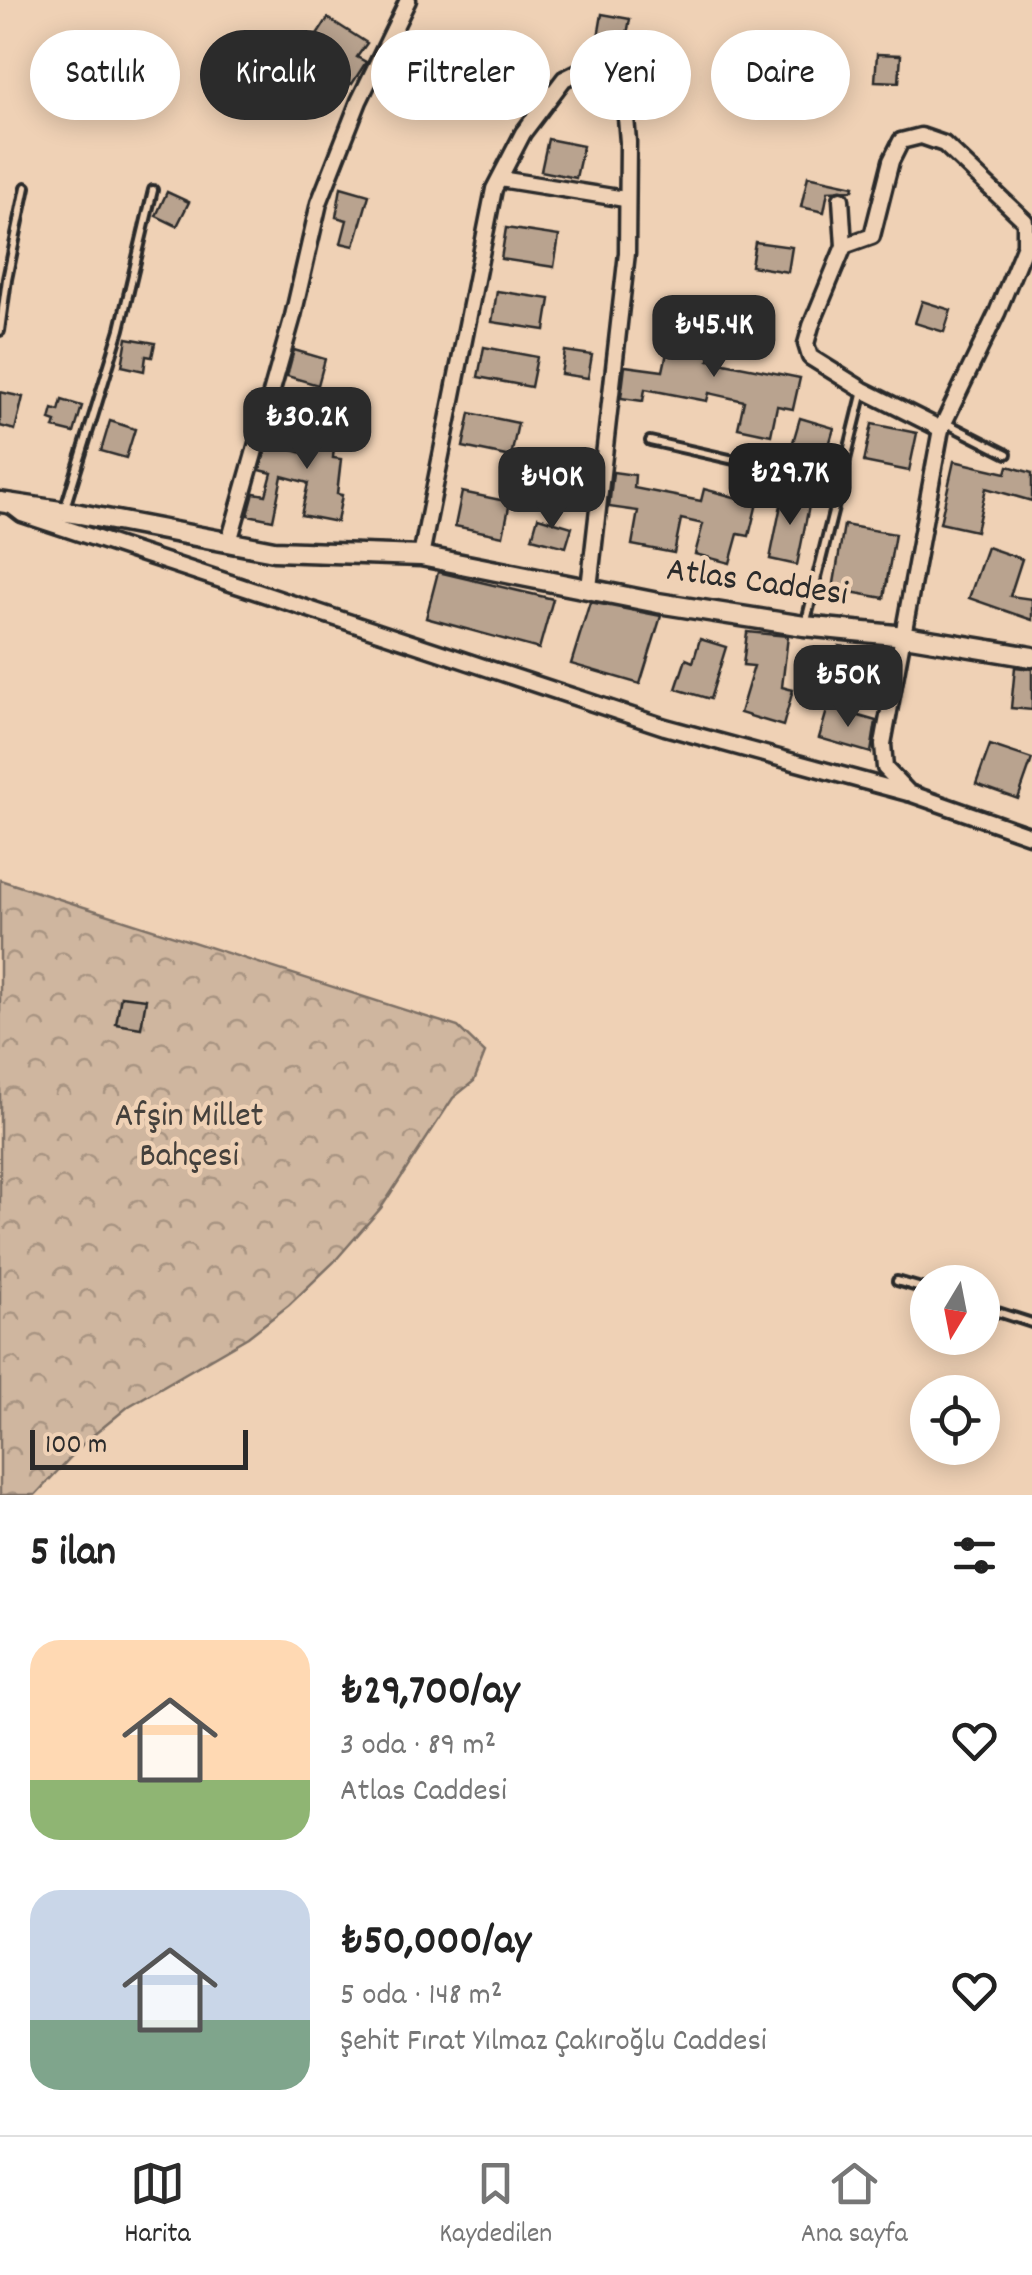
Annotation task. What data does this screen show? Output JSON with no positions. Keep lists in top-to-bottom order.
{
  "streets": {
    "street": ["Atlas Caddesi"]
  },
  "parks": ["Afşin Millet Bahçesi"],
  "scale_bar": "100 m",
  "north": "bottom",
  "page": {
    "chip": [
      "Satılık",
      "Kiralık",
      "Filtreler",
      "Yeni",
      "Daire"
    ],
    "price": [
      "₺45.4K",
      "₺30.2K",
      "₺29.7K",
      "₺40K",
      "₺50K"
    ],
    "scale": "100 m",
    "heading": "5 ilan",
    "list": [
      {
        "name": "₺29,700/ay",
        "note": "3 oda · 89 m² · Atlas Caddesi"
      },
      {
        "name": "₺50,000/ay",
        "note": "5 oda · 148 m² · Şehit Fırat Yılmaz Çakıroğlu Caddesi"
      }
    ],
    "tabs": ["Harita", "Kaydedilen", "Ana sayfa"]
  }
}
